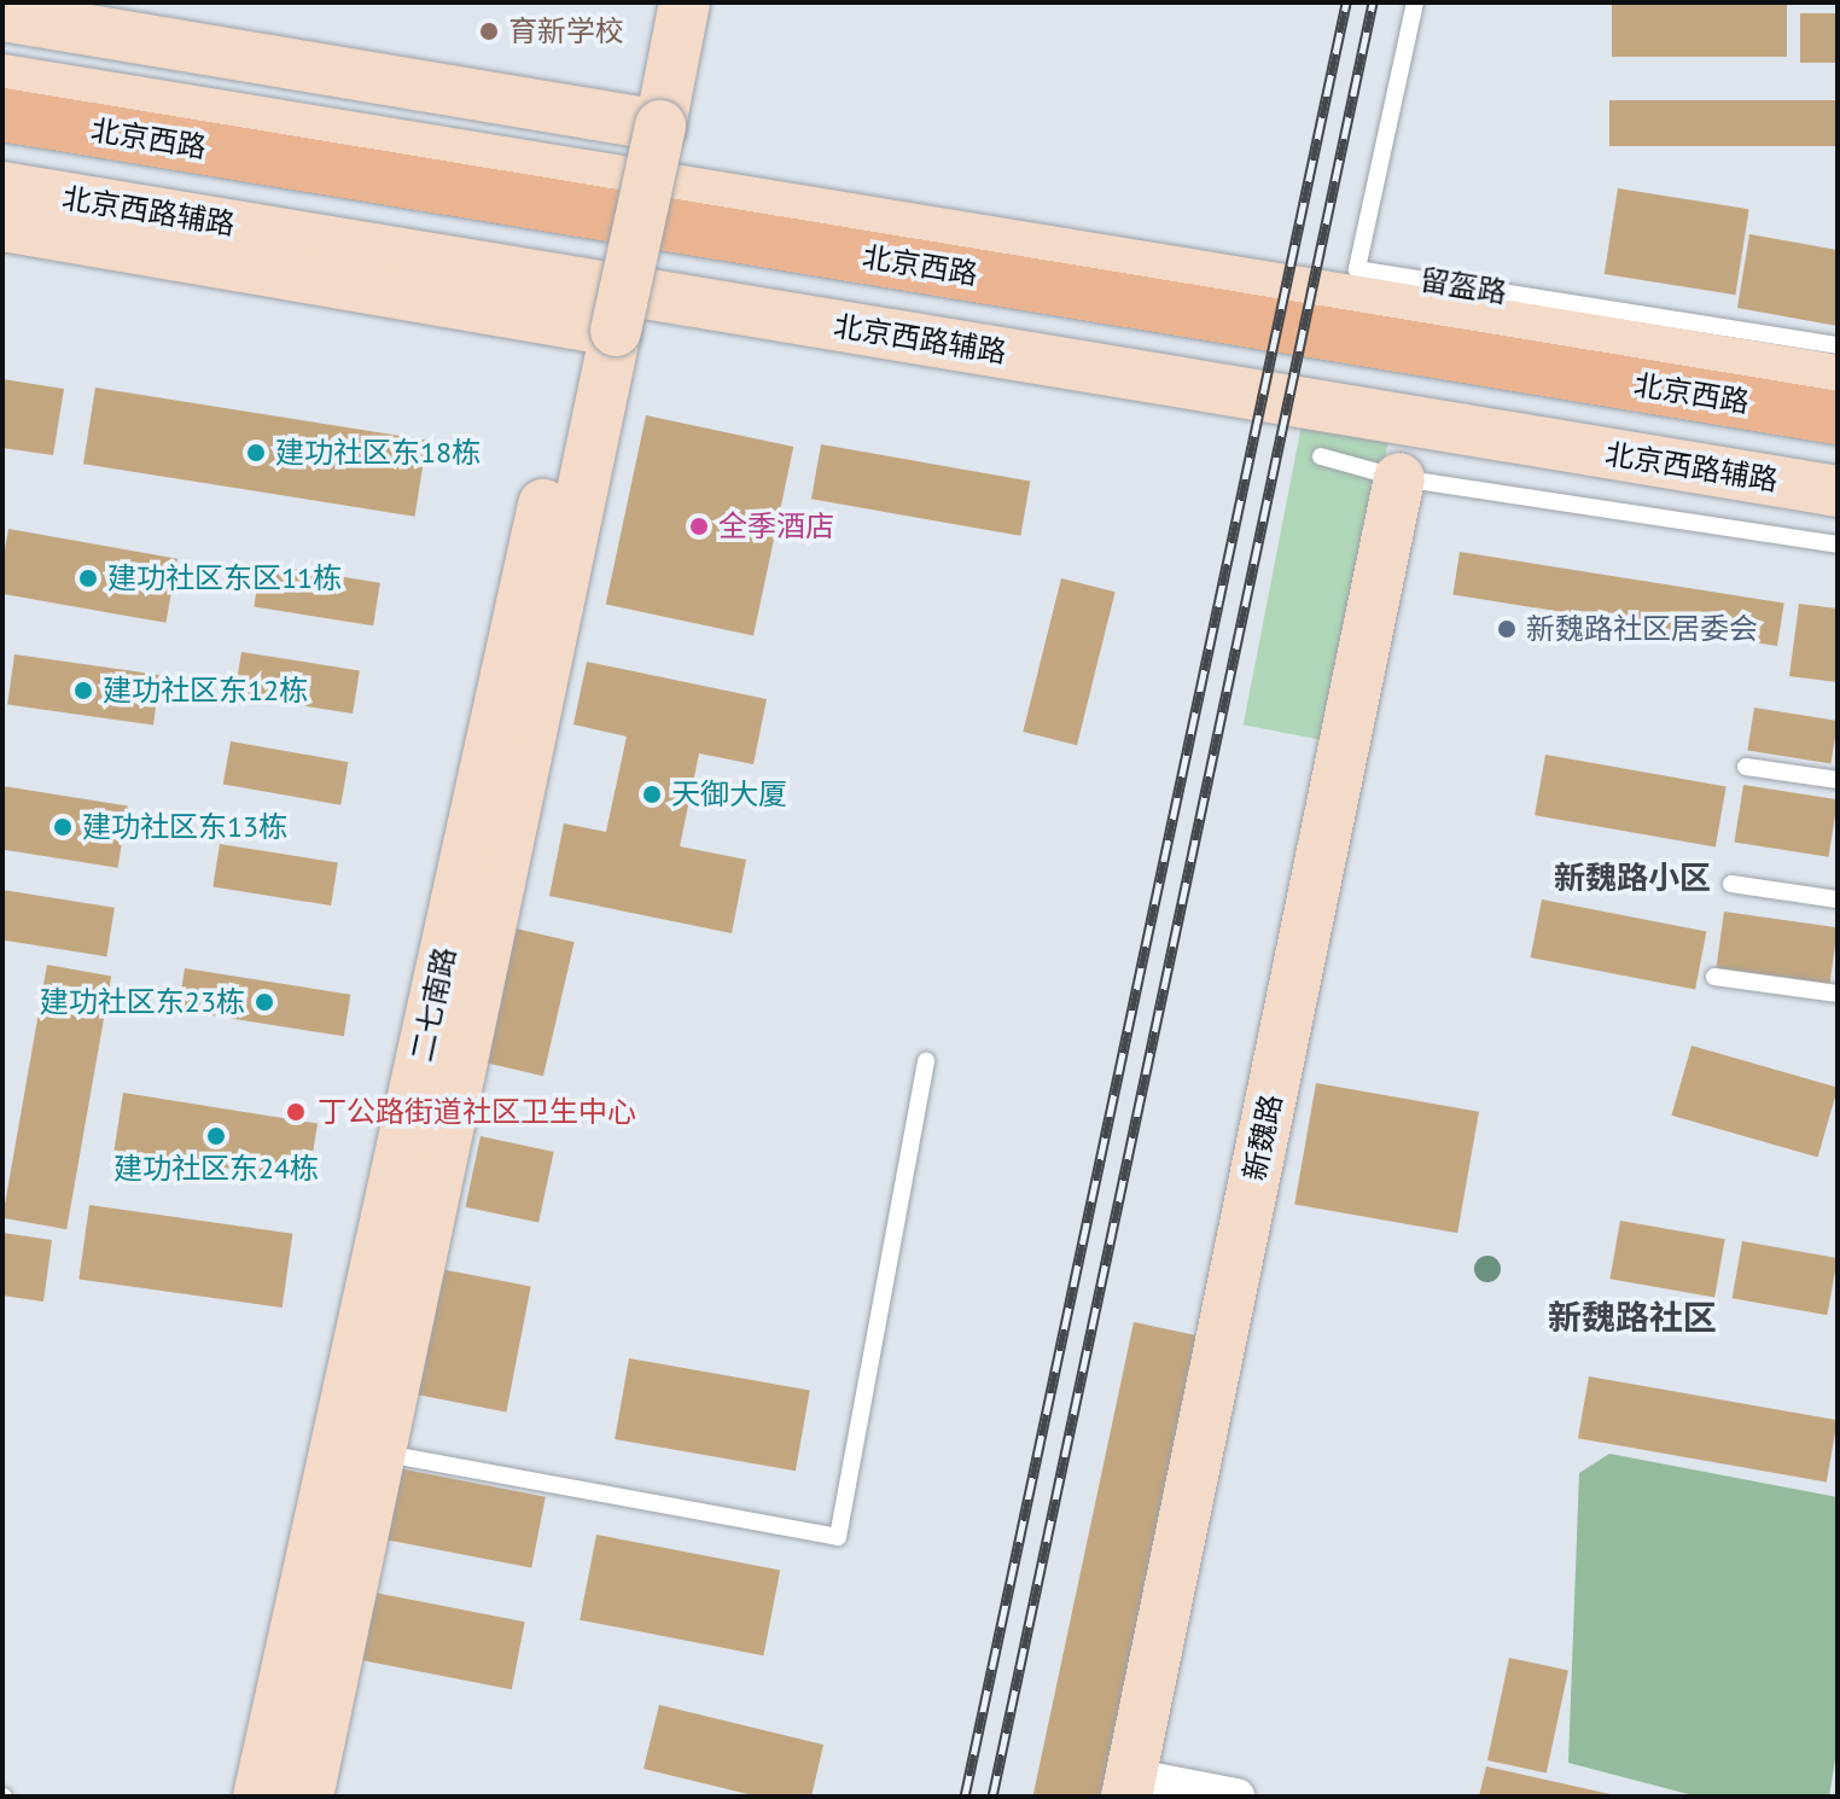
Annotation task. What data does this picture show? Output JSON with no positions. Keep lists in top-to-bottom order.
{
  "streets": {
    "main road": [
      "北京西路",
      "北京西路辅路",
      "二七南路",
      "新魏路"
    ],
    "lane": ["留盔路"]
  },
  "crossings": [
    ["北京西路辅路", "二七南路"]
  ],
  "districts": ["新魏路小区", "新魏路社区"],
  "places": [
    "育新学校",
    "建功社区东18栋",
    "全季酒店",
    "建功社区东区11栋",
    "新魏路社区居委会",
    "建功社区东12栋",
    "天御大厦",
    "建功社区东13栋",
    "建功社区东23栋",
    "丁公路街道社区卫生中心",
    "建功社区东24栋"
  ]
}
